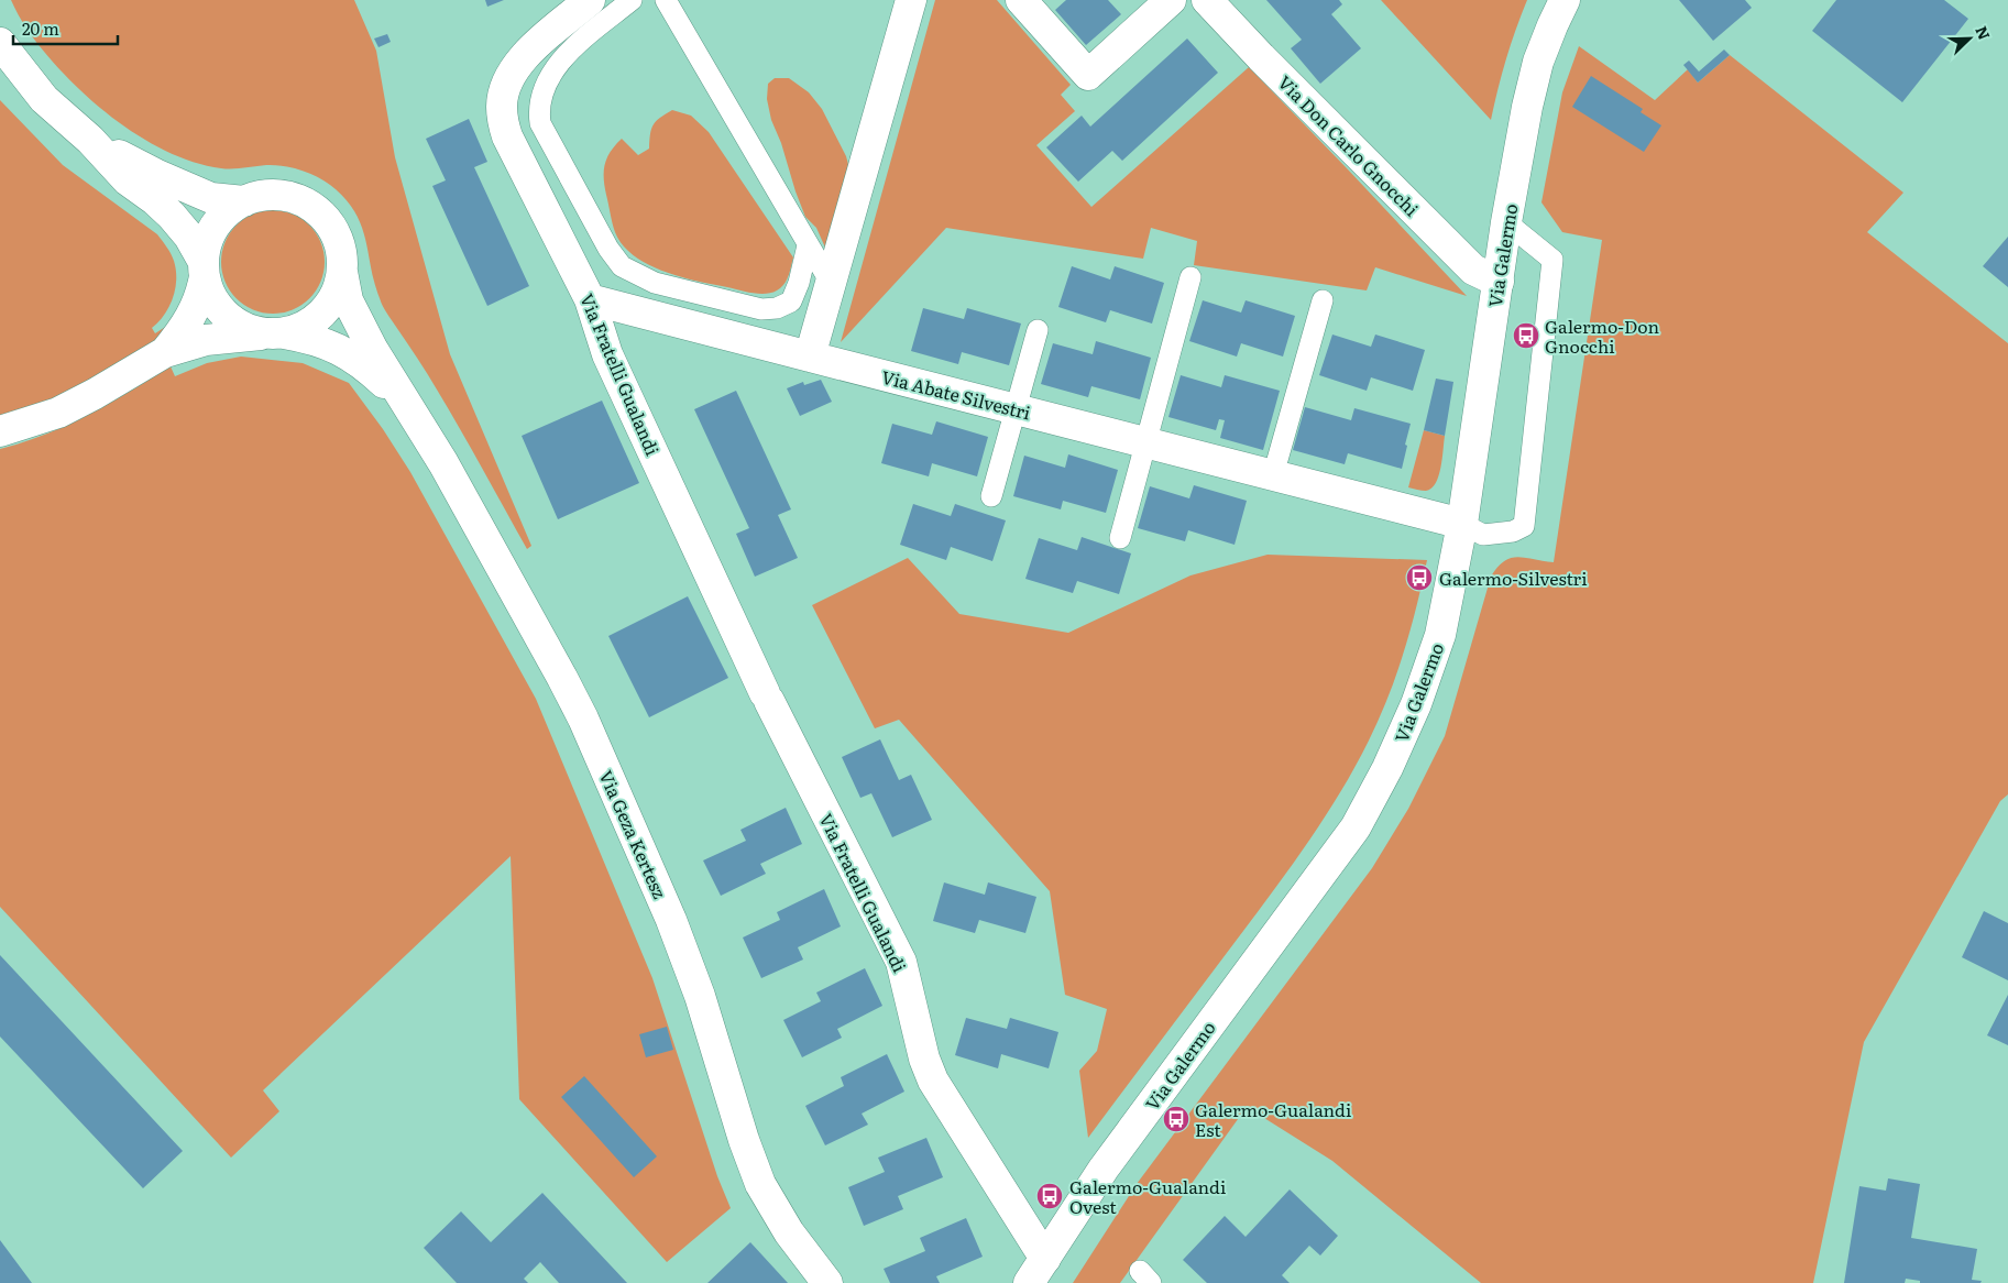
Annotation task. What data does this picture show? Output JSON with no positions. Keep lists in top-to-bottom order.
{
  "streets": {
    "street": [
      "Via Don Carlo Gnocchi",
      "Via Galermo",
      "Via Fratelli Gualandi",
      "Via Abate Silvestri",
      "Via Geza Kertesz"
    ]
  },
  "crossings": [
    ["Via Don Carlo Gnocchi", "Via Galermo"],
    ["Via Galermo", "Via Fratelli Gualandi"],
    ["Via Galermo", "Via Abate Silvestri"],
    ["Via Fratelli Gualandi", "Via Abate Silvestri"]
  ],
  "places": {
    "bus stop": [
      "Galermo-Don Gnocchi",
      "Galermo-Silvestri",
      "Galermo-Gualandi Est",
      "Galermo-Gualandi Ovest"
    ]
  },
  "scale_bar": "20 m",
  "north": "top right"
}
